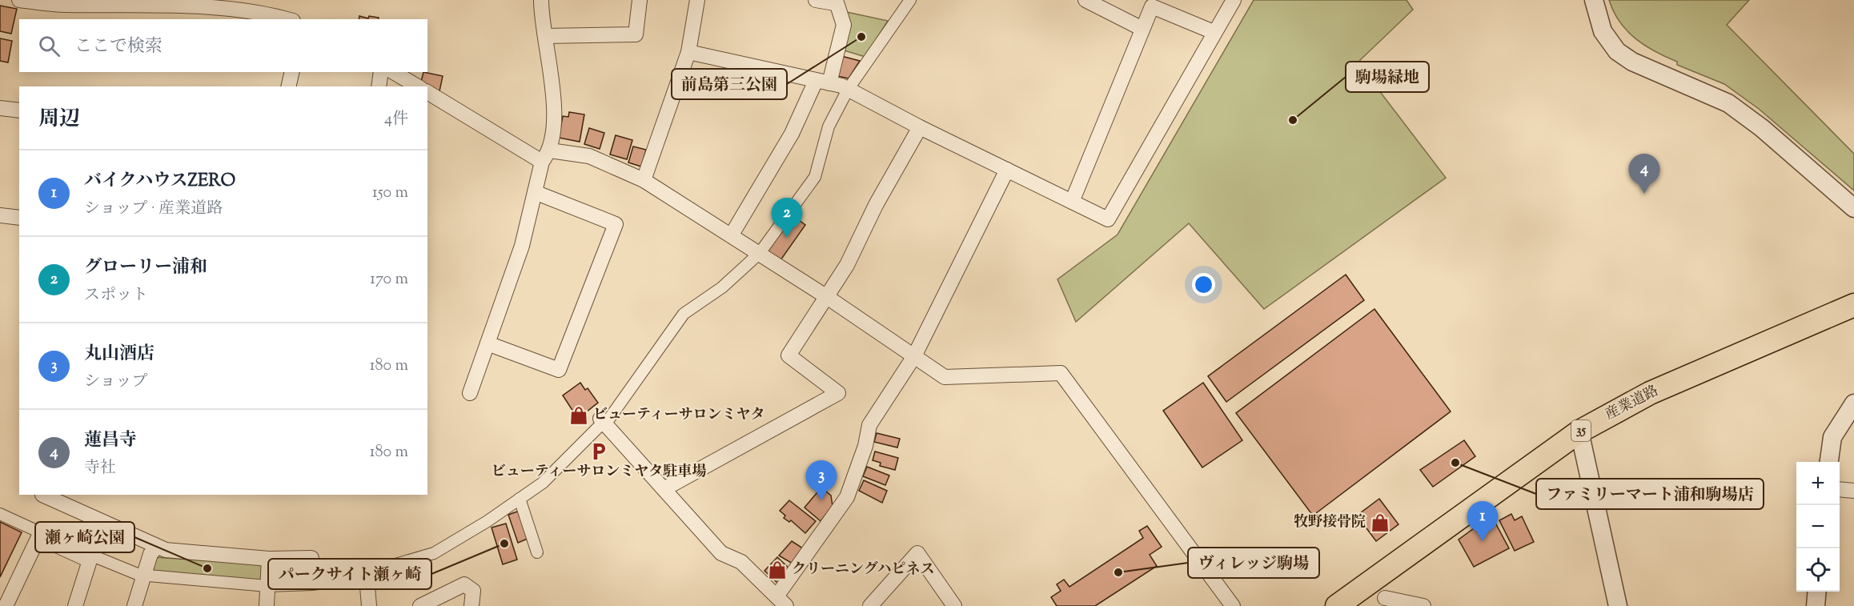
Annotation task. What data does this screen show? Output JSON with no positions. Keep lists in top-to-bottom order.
{
  "streets": {
    "main road": ["産業道路", "35"]
  },
  "places": {
    "other": [
      "前島第三公園",
      "駒場緑地",
      "ファミリーマート浦和駒場店",
      "パークサイト瀬ヶ崎",
      "瀬ヶ崎公園",
      "ヴィレッジ駒場"
    ],
    "shop": ["ビューティーサロンミヤタ", "牧野接骨院", "クリーニングハピネス"],
    "parking": ["ビューティーサロンミヤタ駐車場"]
  },
  "page": {
    "search": "ここで検索",
    "heading": ["周辺", "4件"],
    "list": [
      {
        "mark": "1",
        "name": "バイクハウスZERO",
        "note": "ショップ · 産業道路",
        "value": "150 m"
      },
      {
        "mark": "2",
        "name": "グローリー浦和",
        "note": "スポット",
        "value": "170 m"
      },
      {
        "mark": "3",
        "name": "丸山酒店",
        "note": "ショップ",
        "value": "180 m"
      },
      {
        "mark": "4",
        "name": "蓮昌寺",
        "note": "寺社",
        "value": "180 m"
      }
    ],
    "pins": [
      "4",
      "2",
      "3",
      "1"
    ],
    "map_buttons": ["+", "−"]
  }
}
